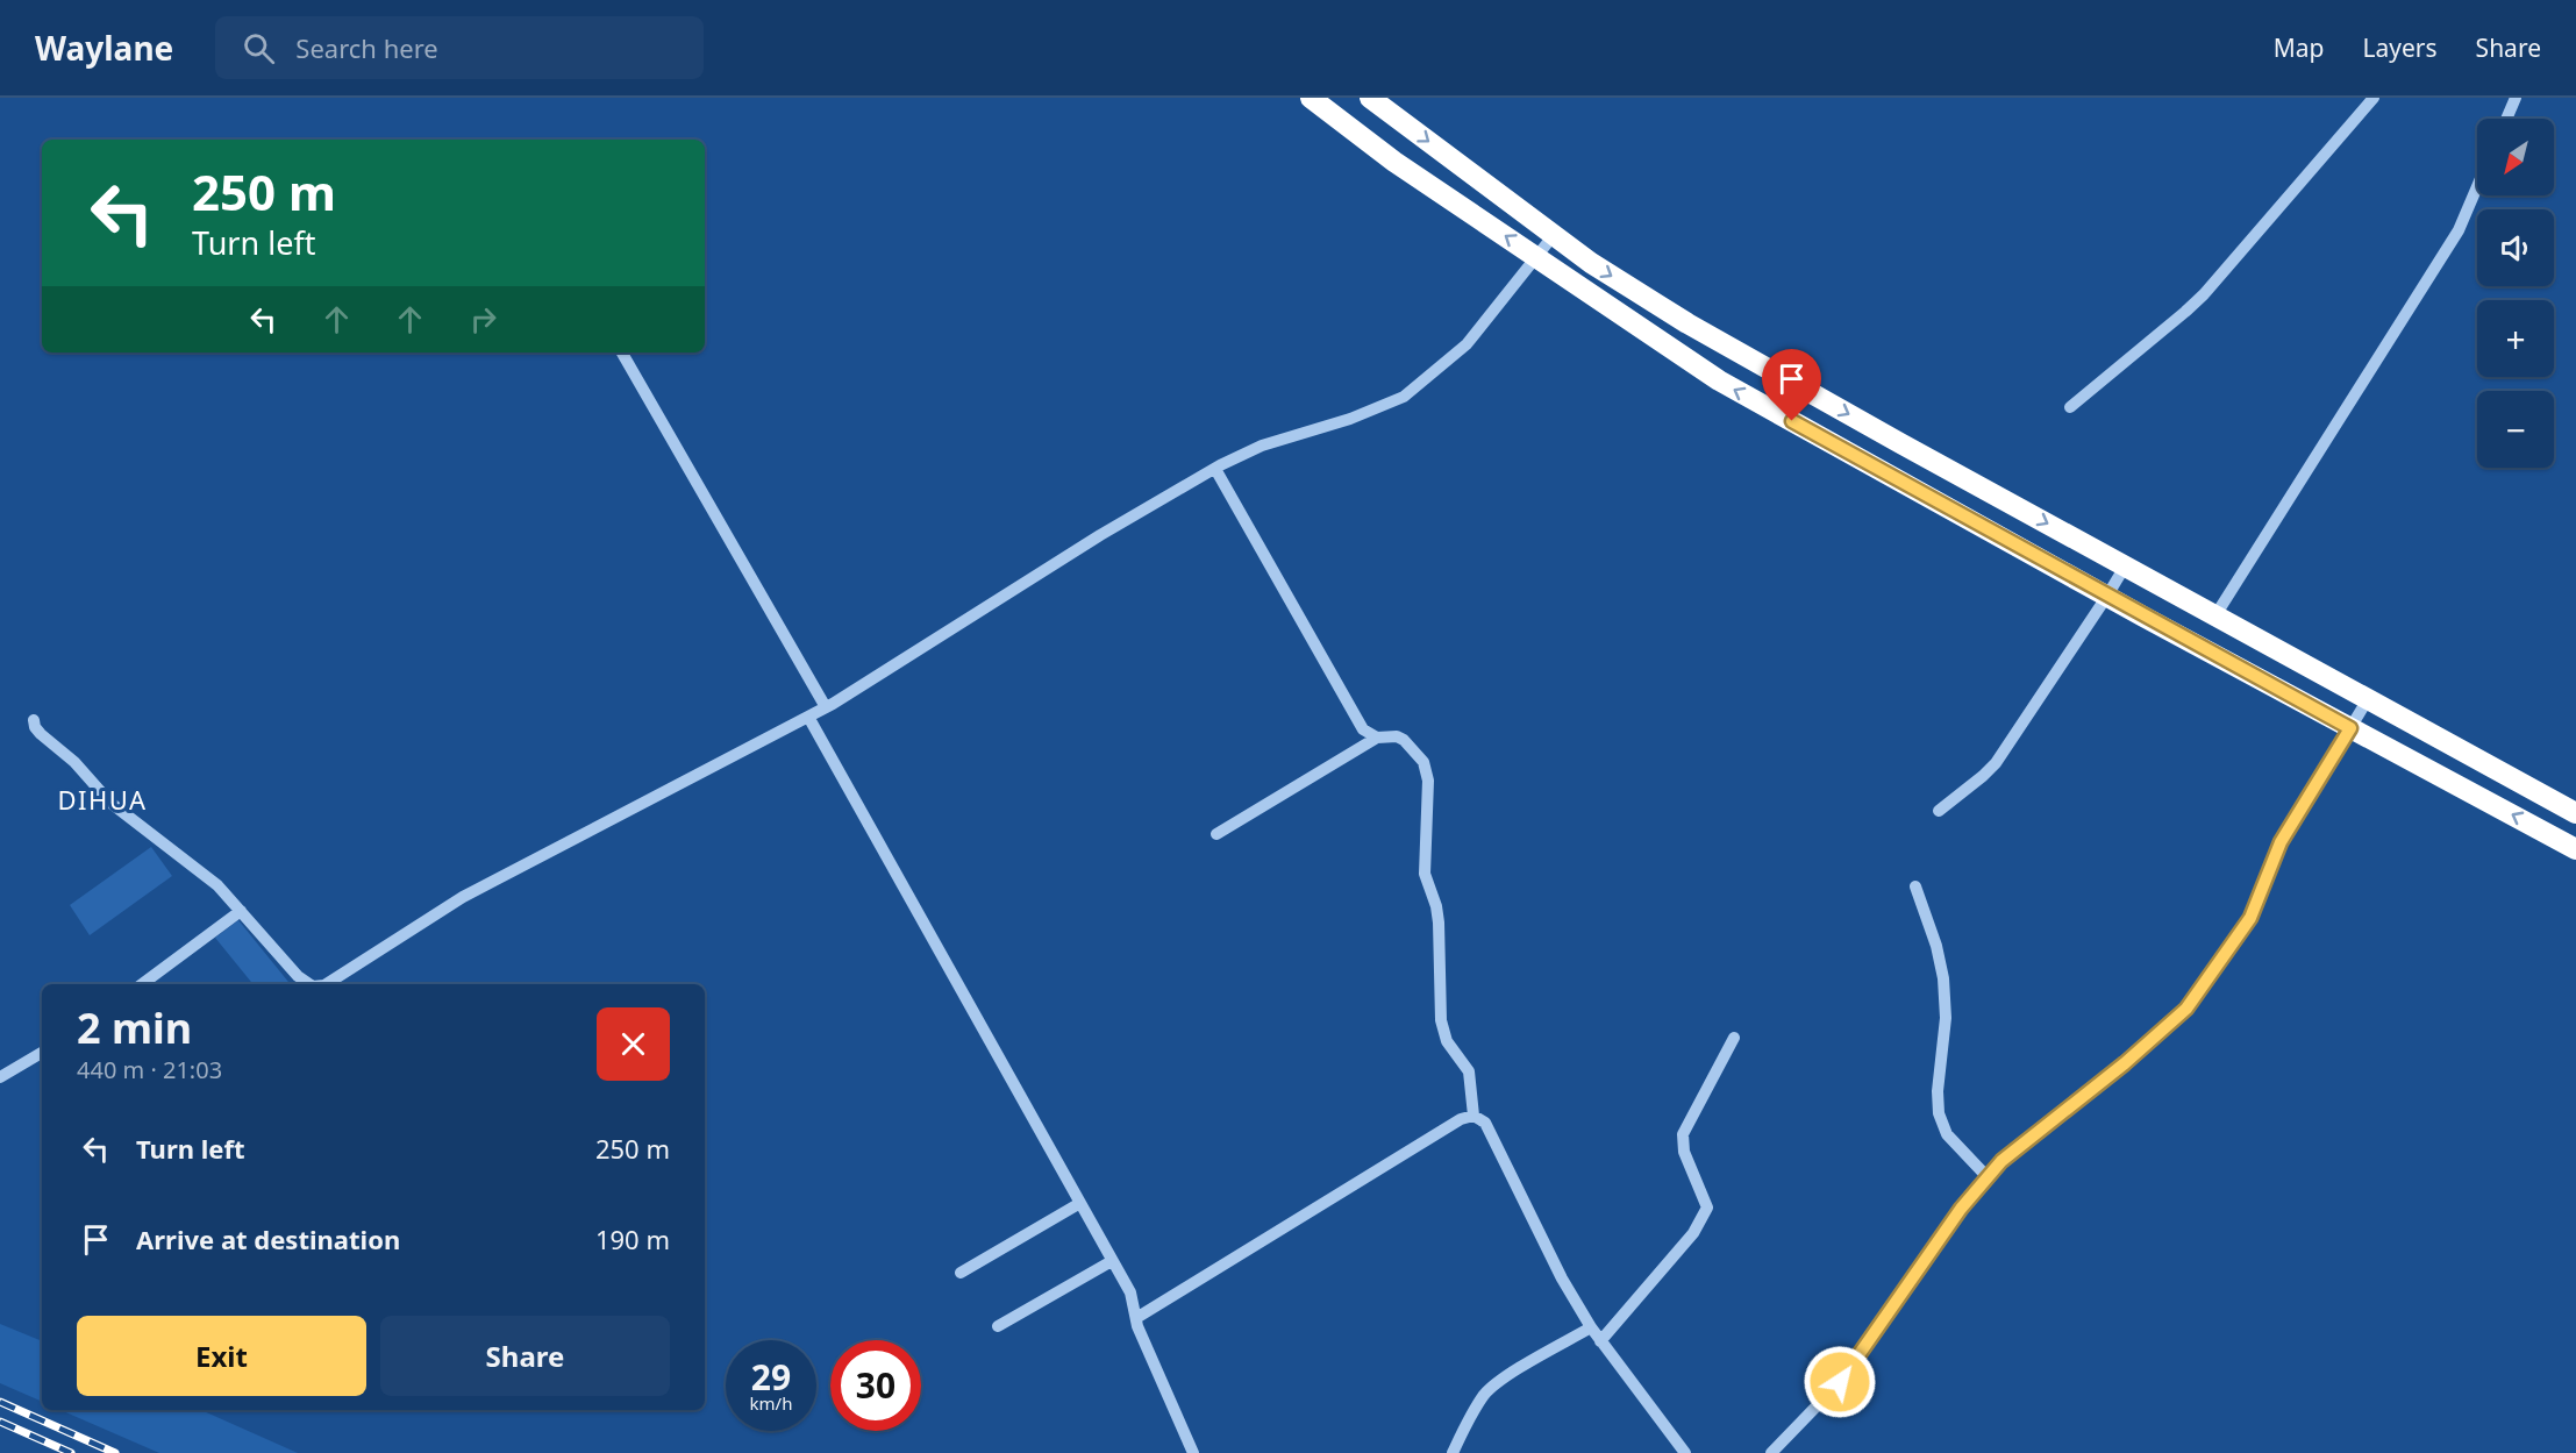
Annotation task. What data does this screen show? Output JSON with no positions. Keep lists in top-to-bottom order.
{
  "districts": ["DIHUA"],
  "north": "bottom left",
  "page": {
    "header": "Waylane",
    "search": "Search here",
    "nav": ["Map", "Layers", "Share"],
    "map_buttons": ["+", "−"],
    "turn": ["250 m", "Turn left"],
    "heading": ["2 min", "440 m · 21:03"],
    "list": [
      {
        "name": "Turn left",
        "value": "250 m"
      },
      {
        "name": "Arrive at destination",
        "value": "190 m"
      }
    ],
    "buttons": ["Exit", "Share"],
    "speed": "29 km/h",
    "limit": "30"
  }
}
